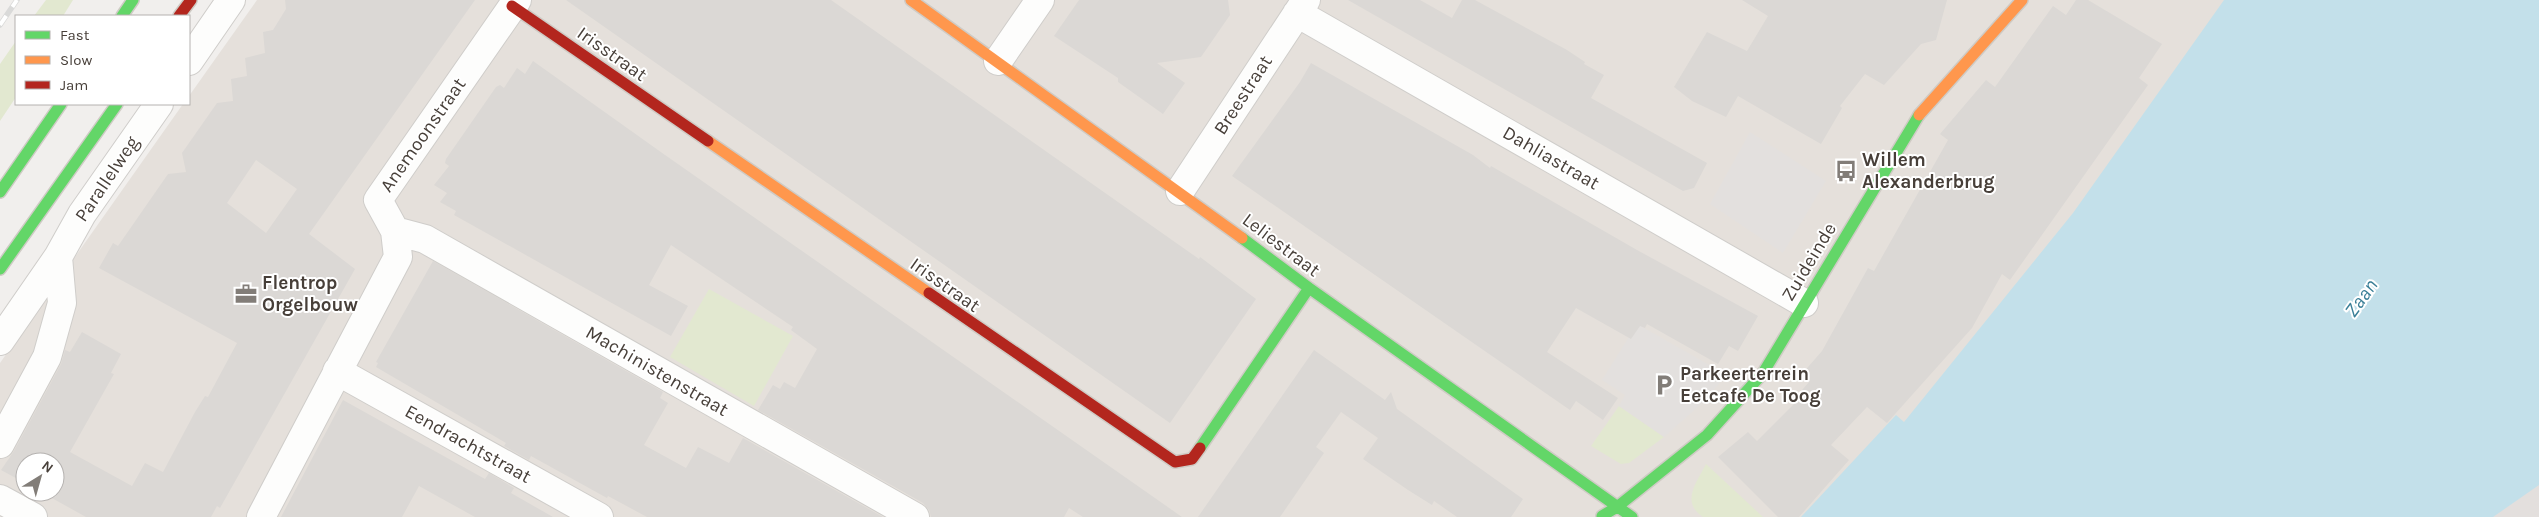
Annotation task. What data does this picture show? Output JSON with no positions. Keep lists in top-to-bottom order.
{
  "streets": {
    "street": [
      "Irisstraat",
      "Breestraat",
      "Anemoonstraat",
      "Dahliastraat",
      "Parallelweg",
      "Leliestraat",
      "Zuideinde",
      "Machinistenstraat",
      "Eendrachtstraat"
    ]
  },
  "crossings": [
    ["Irisstraat", "Anemoonstraat"],
    ["Irisstraat", "Leliestraat"],
    ["Breestraat", "Dahliastraat"],
    ["Breestraat", "Leliestraat"],
    ["Anemoonstraat", "Machinistenstraat"],
    ["Anemoonstraat", "Eendrachtstraat"],
    ["Dahliastraat", "Zuideinde"],
    ["Leliestraat", "Zuideinde"]
  ],
  "water": ["Zaan"],
  "places": {
    "bus stop": ["Willem Alexanderbrug"],
    "office": ["Flentrop Orgelbouw"],
    "parking": ["Parkeerterrein Eetcafe De Toog"]
  },
  "legend": ["Fast", "Slow", "Jam"],
  "north": "top right"
}
